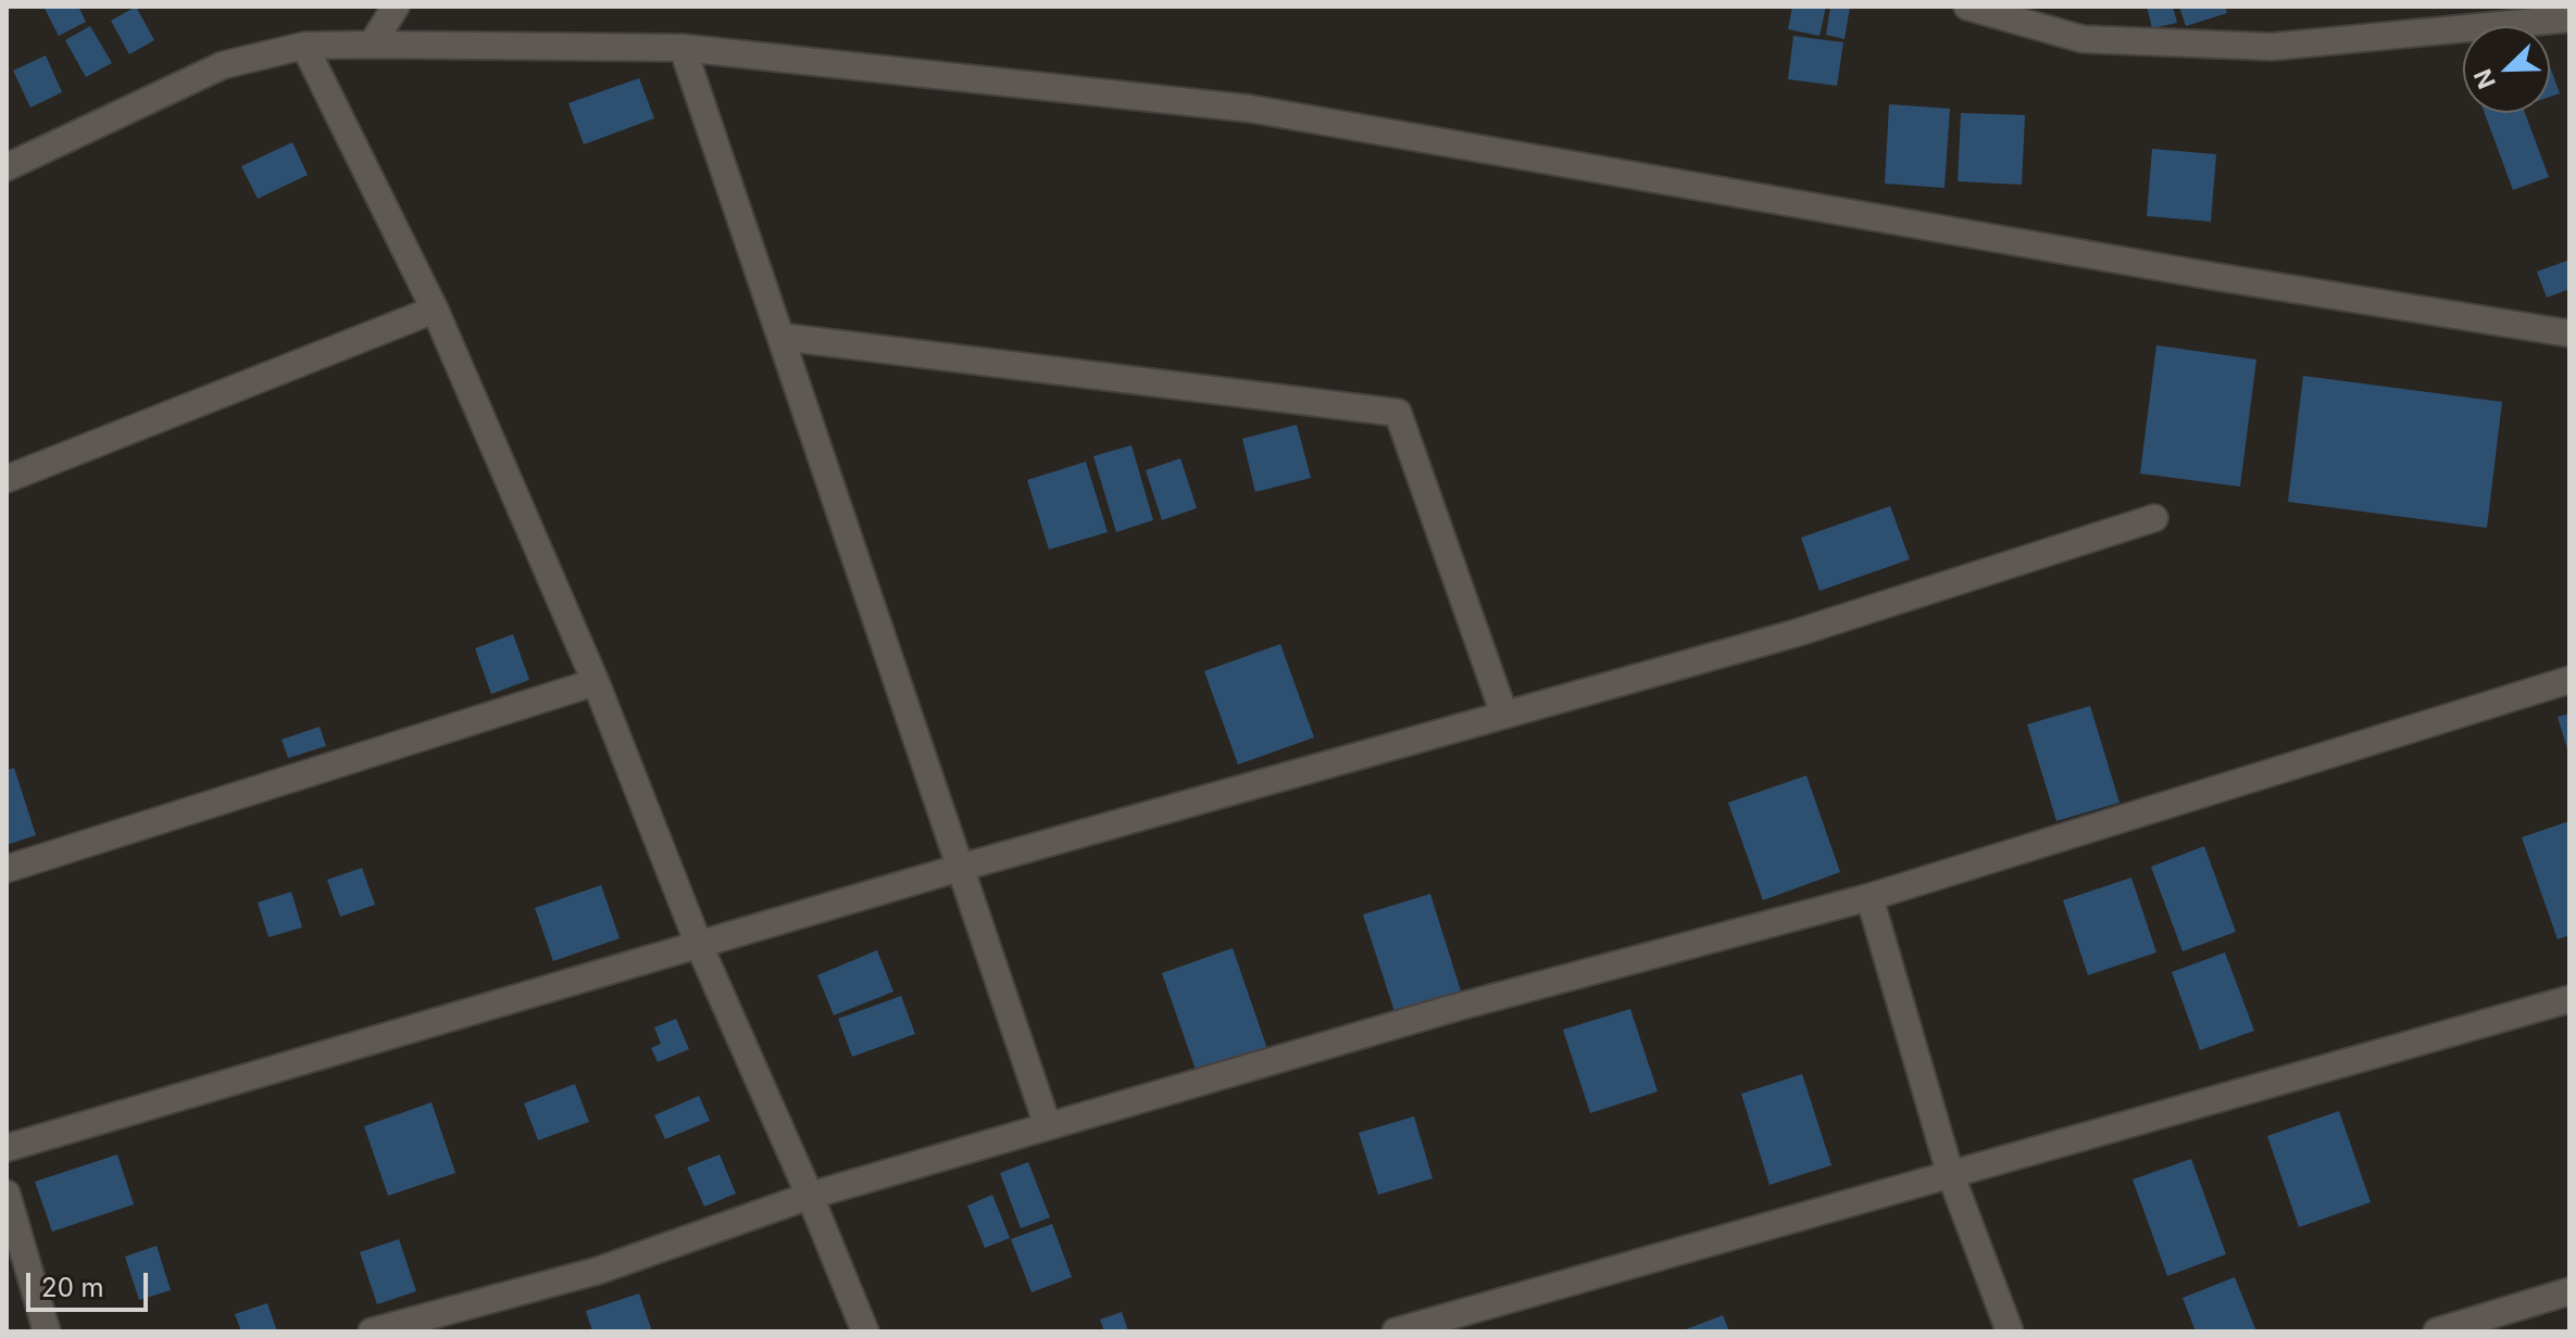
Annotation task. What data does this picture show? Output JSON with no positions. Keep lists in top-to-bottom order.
{
  "scale_bar": "20 m",
  "north": "bottom left"
}
